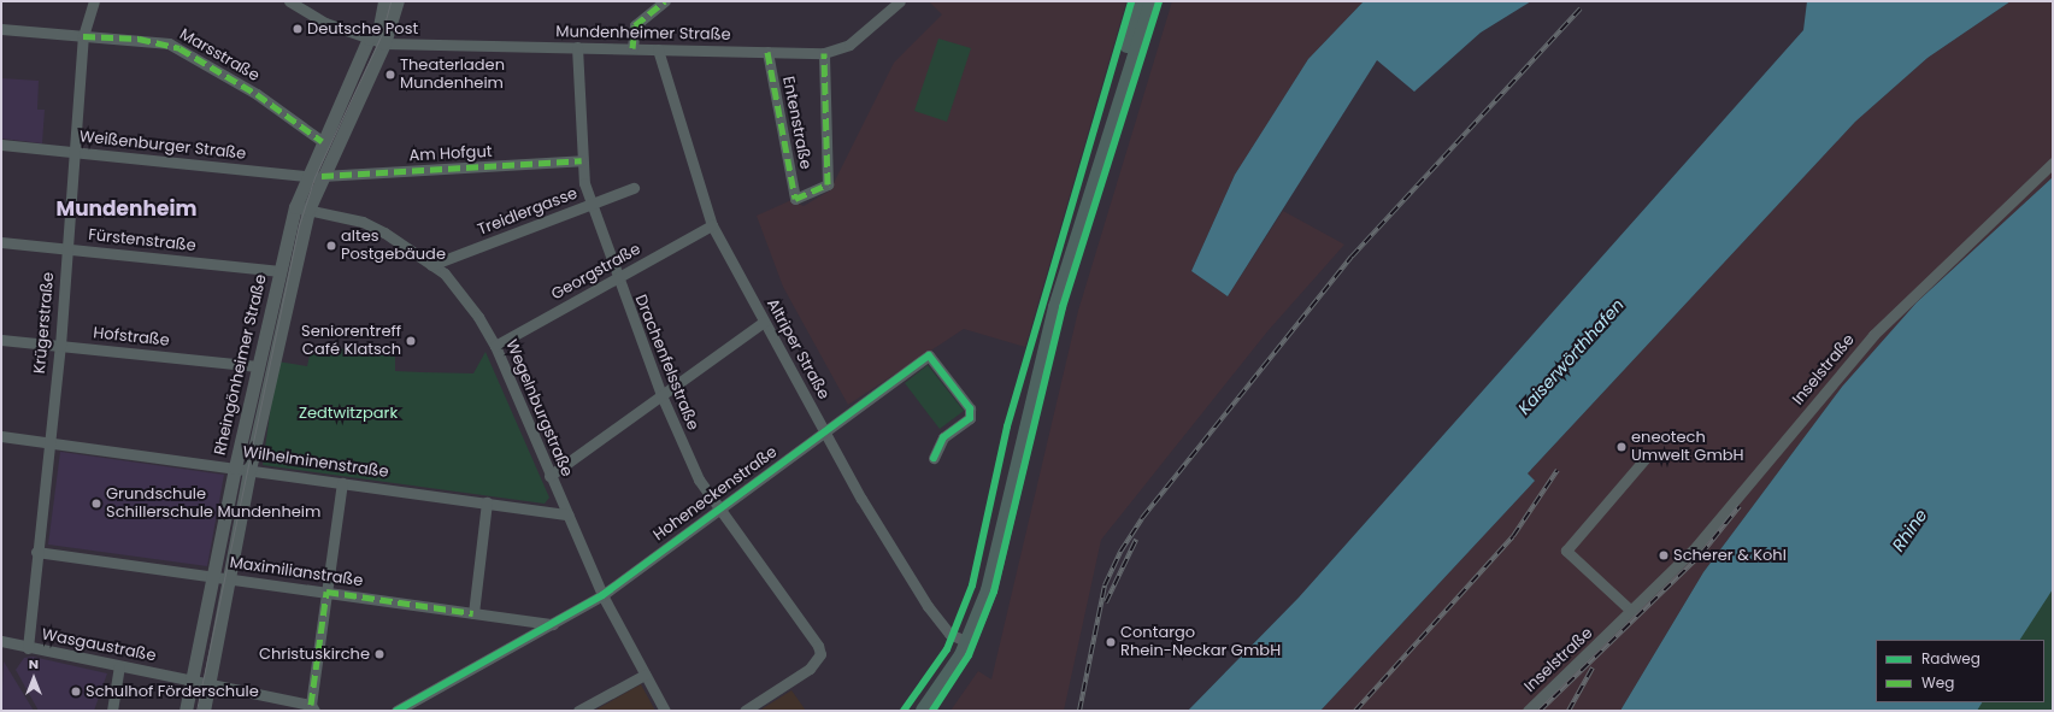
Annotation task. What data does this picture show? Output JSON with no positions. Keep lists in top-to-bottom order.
{
  "streets": {
    "street": [
      "Mundenheimer Straße",
      "Marsstraße",
      "Entenstraße",
      "Weißenburger Straße",
      "Am Hofgut",
      "Treidlergasse",
      "Fürstenstraße",
      "Georgstraße",
      "Krügerstraße",
      "Hofstraße",
      "Altriper Straße",
      "Drachenfelsstraße",
      "Rheingönheimer Straße",
      "Inselstraße",
      "Wegelnburgstraße",
      "Wilhelminenstraße",
      "Hoheneckenstraße",
      "Maximilianstraße",
      "Wasgaustraße"
    ]
  },
  "crossings": [
    ["Mundenheimer Straße", "Entenstraße"],
    ["Mundenheimer Straße", "Altriper Straße"],
    ["Mundenheimer Straße", "Drachenfelsstraße"],
    ["Mundenheimer Straße", "Rheingönheimer Straße"],
    ["Marsstraße", "Krügerstraße"],
    ["Marsstraße", "Rheingönheimer Straße"],
    ["Weißenburger Straße", "Am Hofgut"],
    ["Weißenburger Straße", "Krügerstraße"],
    ["Weißenburger Straße", "Rheingönheimer Straße"],
    ["Am Hofgut", "Drachenfelsstraße"],
    ["Am Hofgut", "Rheingönheimer Straße"],
    ["Treidlergasse", "Drachenfelsstraße"],
    ["Treidlergasse", "Wegelnburgstraße"],
    ["Fürstenstraße", "Krügerstraße"],
    ["Fürstenstraße", "Rheingönheimer Straße"],
    ["Georgstraße", "Altriper Straße"],
    ["Georgstraße", "Drachenfelsstraße"],
    ["Georgstraße", "Wegelnburgstraße"],
    ["Krügerstraße", "Hofstraße"],
    ["Krügerstraße", "Wilhelminenstraße"],
    ["Krügerstraße", "Maximilianstraße"],
    ["Krügerstraße", "Wasgaustraße"],
    ["Hofstraße", "Rheingönheimer Straße"],
    ["Altriper Straße", "Hoheneckenstraße"],
    ["Drachenfelsstraße", "Hoheneckenstraße"],
    ["Rheingönheimer Straße", "Wegelnburgstraße"],
    ["Rheingönheimer Straße", "Wilhelminenstraße"],
    ["Rheingönheimer Straße", "Maximilianstraße"],
    ["Rheingönheimer Straße", "Wasgaustraße"],
    ["Wegelnburgstraße", "Wilhelminenstraße"],
    ["Wegelnburgstraße", "Hoheneckenstraße"],
    ["Hoheneckenstraße", "Maximilianstraße"]
  ],
  "districts": ["Mundenheim"],
  "water": ["Kaiserwörthhafen", "Rhine"],
  "parks": ["Zedtwitzpark"],
  "places": [
    "Deutsche Post",
    "Theaterladen Mundenheim",
    "altes Postgebäude",
    "Seniorentreff Café Klatsch",
    "eneotech Umwelt GmbH",
    "Grundschule Schillerschule Mundenheim",
    "Scherer & Kohl",
    "Contargo Rhein-Neckar GmbH",
    "Christuskirche",
    "Schulhof Förderschule"
  ],
  "legend": ["Radweg", "Weg"],
  "north": "top"
}
